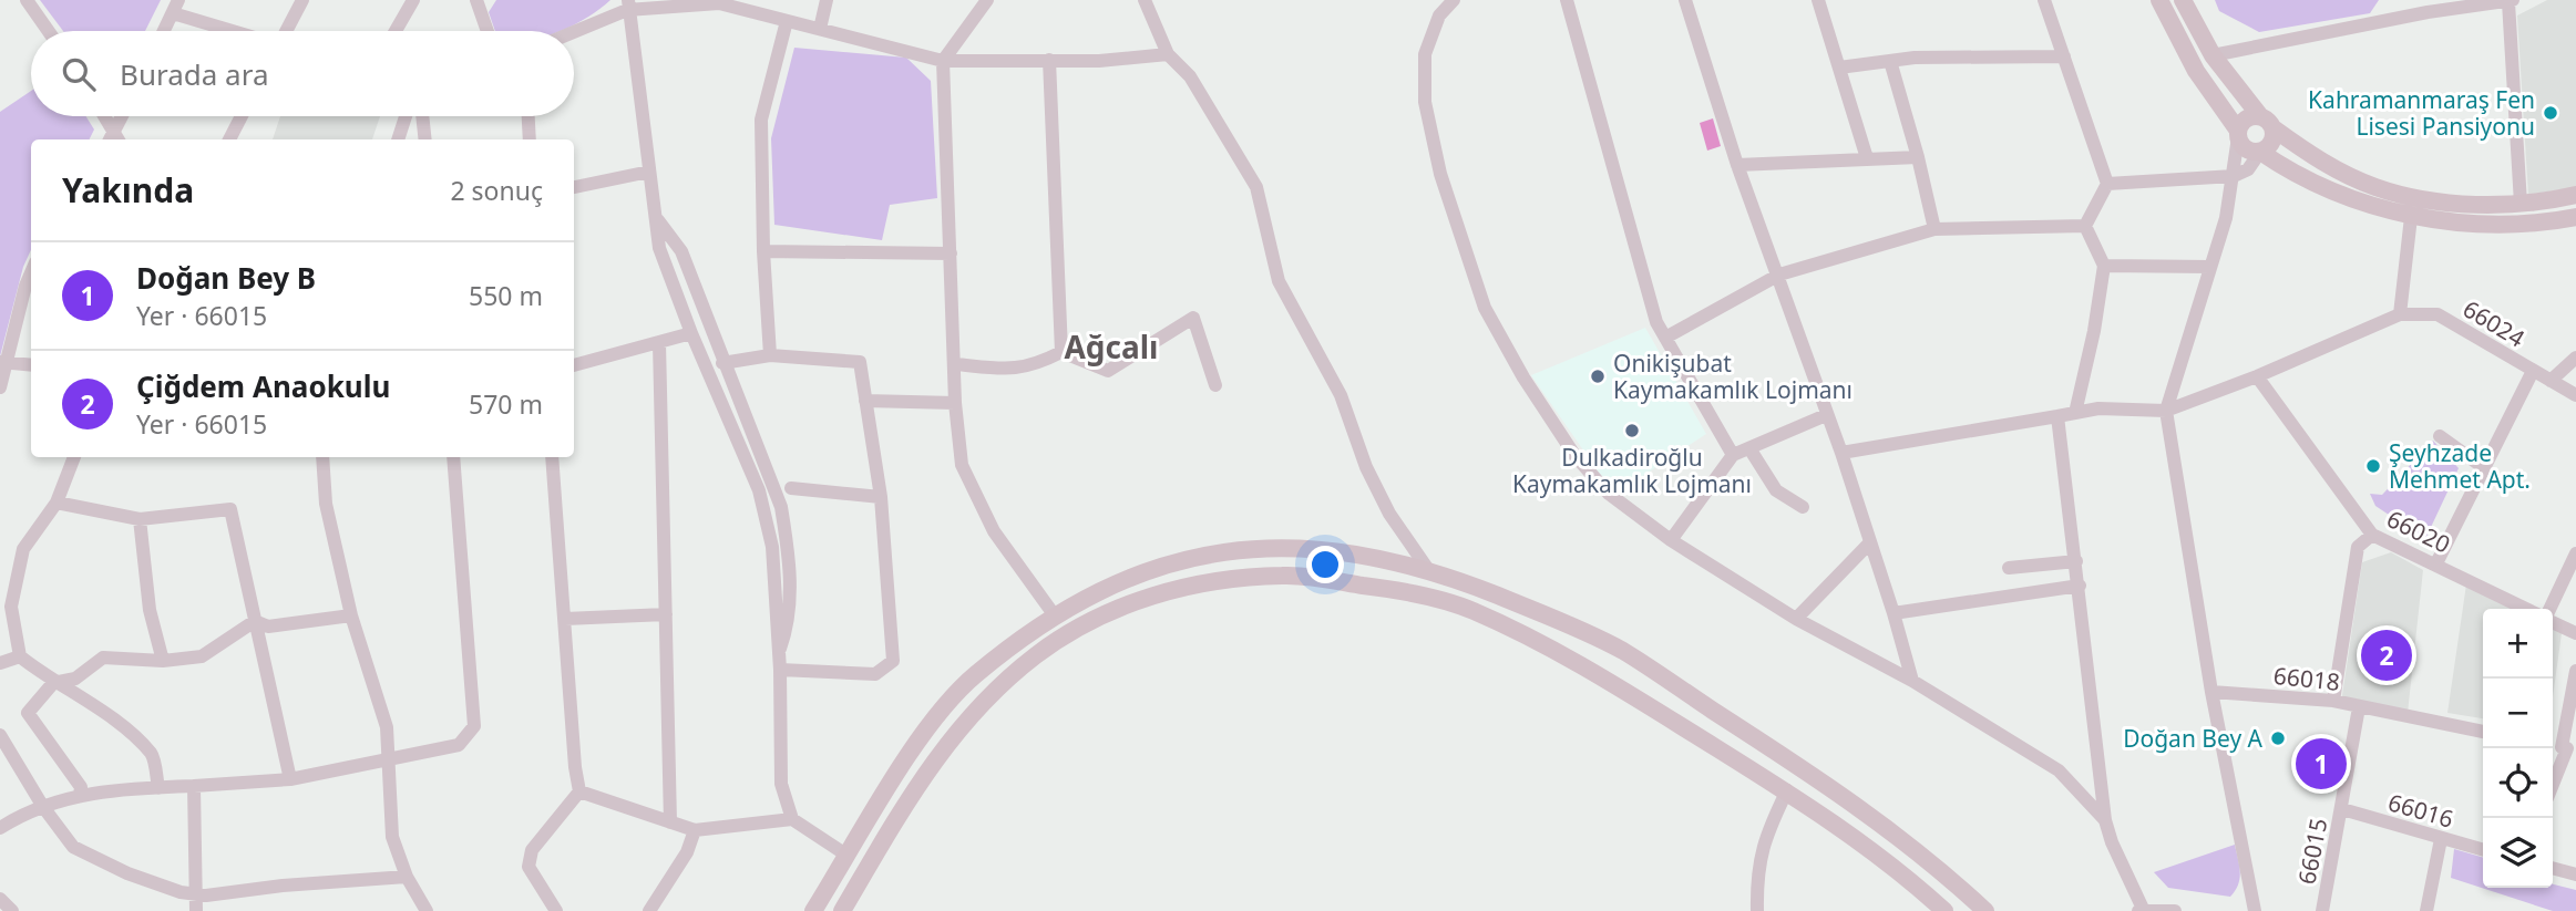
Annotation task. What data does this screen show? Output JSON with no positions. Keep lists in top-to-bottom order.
{
  "streets": {
    "street": [
      "66024",
      "66020",
      "66018",
      "66016",
      "66015"
    ]
  },
  "crossings": [
    ["66024", "66020"],
    ["66018", "66015"],
    ["66016", "66015"]
  ],
  "districts": ["Ağcalı"],
  "places": [
    "Kahramanmaraş Fen Lisesi Pansiyonu",
    "Onikişubat Kaymakamlık Lojmanı",
    "Dulkadiroğlu Kaymakamlık Lojmanı",
    "Şeyhzade Mehmet Apt.",
    "Doğan Bey A"
  ],
  "page": {
    "search": "Burada ara",
    "heading": ["Yakında", "2 sonuç"],
    "list": [
      {
        "mark": "1",
        "name": "Doğan Bey B",
        "note": "Yer · 66015",
        "value": "550 m"
      },
      {
        "mark": "2",
        "name": "Çiğdem Anaokulu",
        "note": "Yer · 66015",
        "value": "570 m"
      }
    ],
    "map_buttons": ["+", "−"],
    "pins": ["2", "1"]
  }
}
